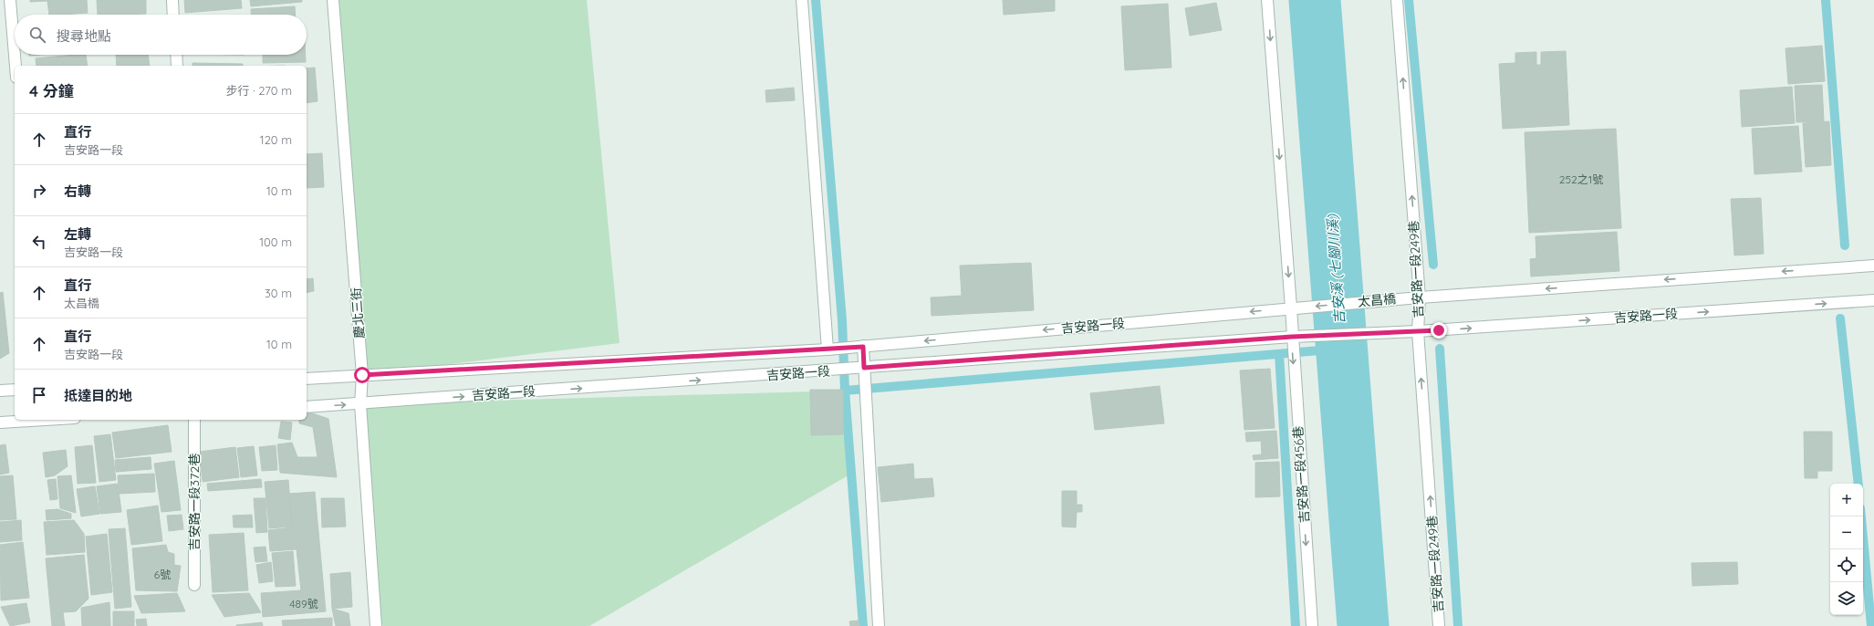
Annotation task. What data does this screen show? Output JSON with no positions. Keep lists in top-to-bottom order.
{
  "streets": {
    "street": [
      "吉安路一段249巷",
      "太昌橋",
      "慶北三街",
      "吉安路一段",
      "吉安路一段456巷",
      "吉安路一段372巷"
    ]
  },
  "crossings": [
    ["吉安路一段249巷", "太昌橋"],
    ["吉安路一段249巷", "吉安路一段"],
    ["太昌橋", "吉安路一段"],
    ["太昌橋", "吉安路一段456巷"],
    ["慶北三街", "吉安路一段"],
    ["吉安路一段", "吉安路一段456巷"]
  ],
  "one_way": ["吉安路一段249巷", "吉安路一段456巷"],
  "water": ["吉安溪 (七腳川溪)"],
  "house_numbers": ["252之1號", "6號", "489號"],
  "page": {
    "search": "搜尋地點",
    "heading": ["4 分鐘", "步行 · 270 m"],
    "list": [
      ["直行", "吉安路一段", "120 m"],
      ["右轉", "10 m"],
      ["左轉", "吉安路一段", "100 m"],
      ["直行", "太昌橋", "30 m"],
      ["直行", "吉安路一段", "10 m"],
      "抵達目的地"
    ],
    "map_buttons": ["+", "−"]
  }
}
